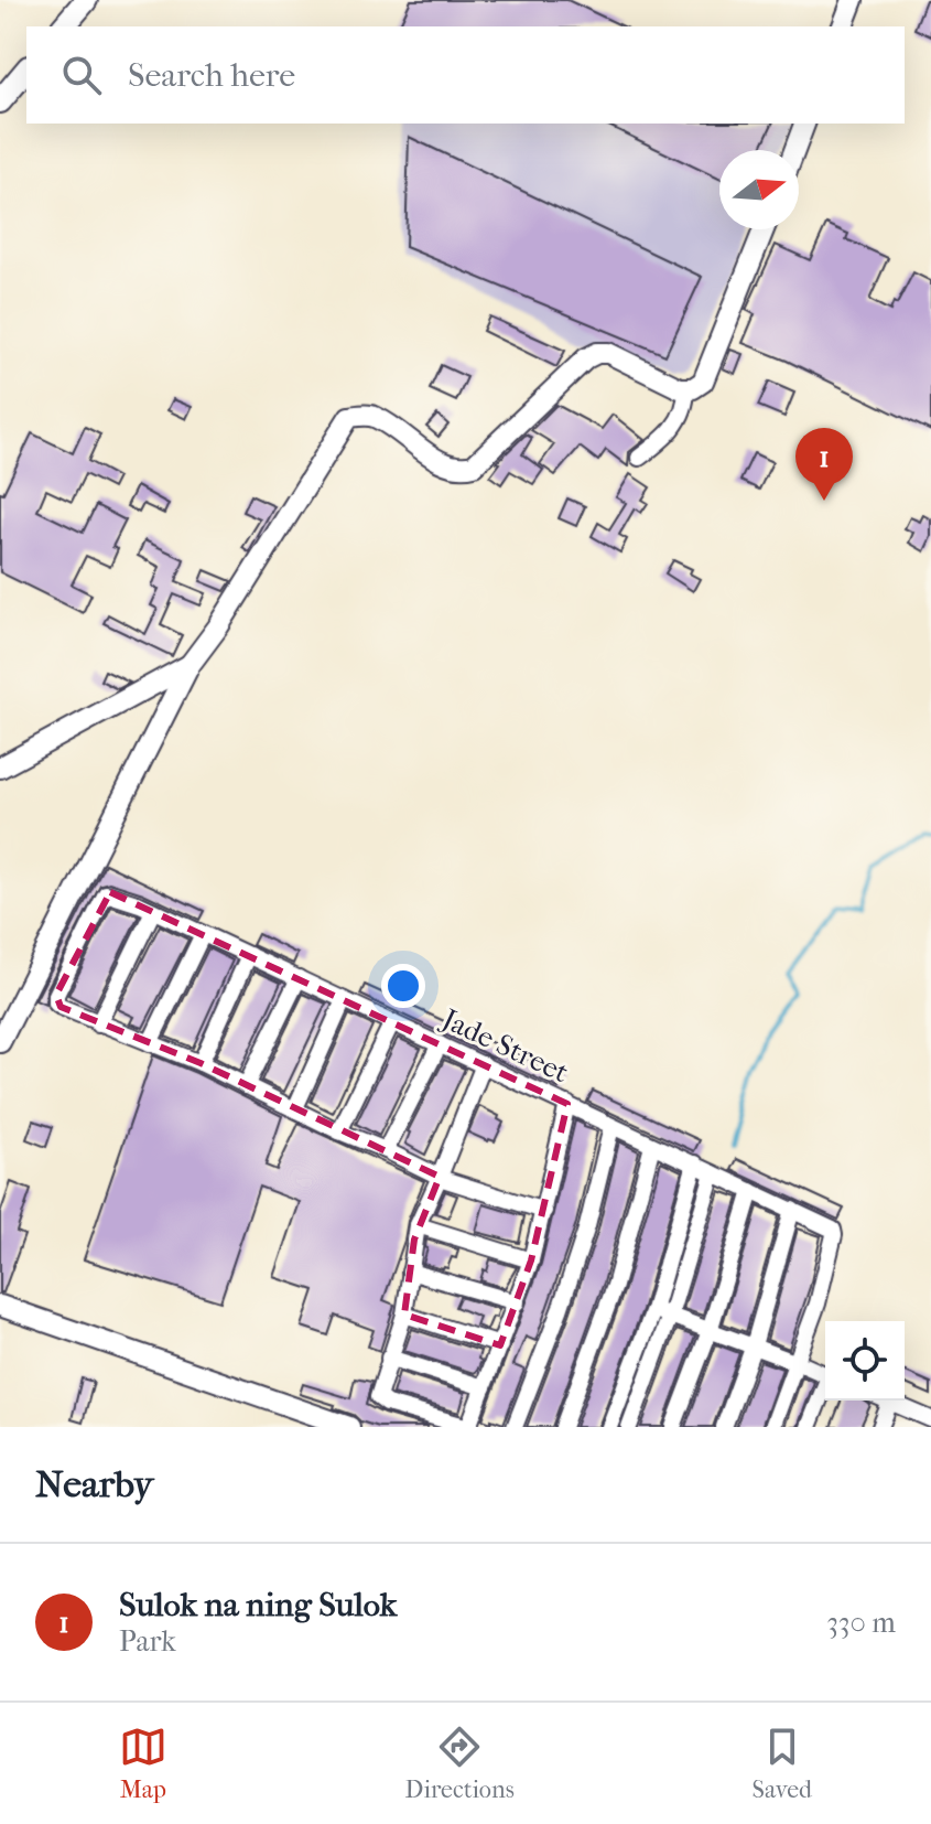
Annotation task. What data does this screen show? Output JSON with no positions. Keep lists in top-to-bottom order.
{
  "streets": {
    "street": ["Jade Street"]
  },
  "north": "right",
  "page": {
    "search": "Search here",
    "pins": "1",
    "heading": "Nearby",
    "list": [
      {
        "mark": "1",
        "name": "Sulok na ning Sulok",
        "note": "Park",
        "value": "330 m"
      }
    ],
    "nav": ["Map", "Directions", "Saved"]
  }
}
